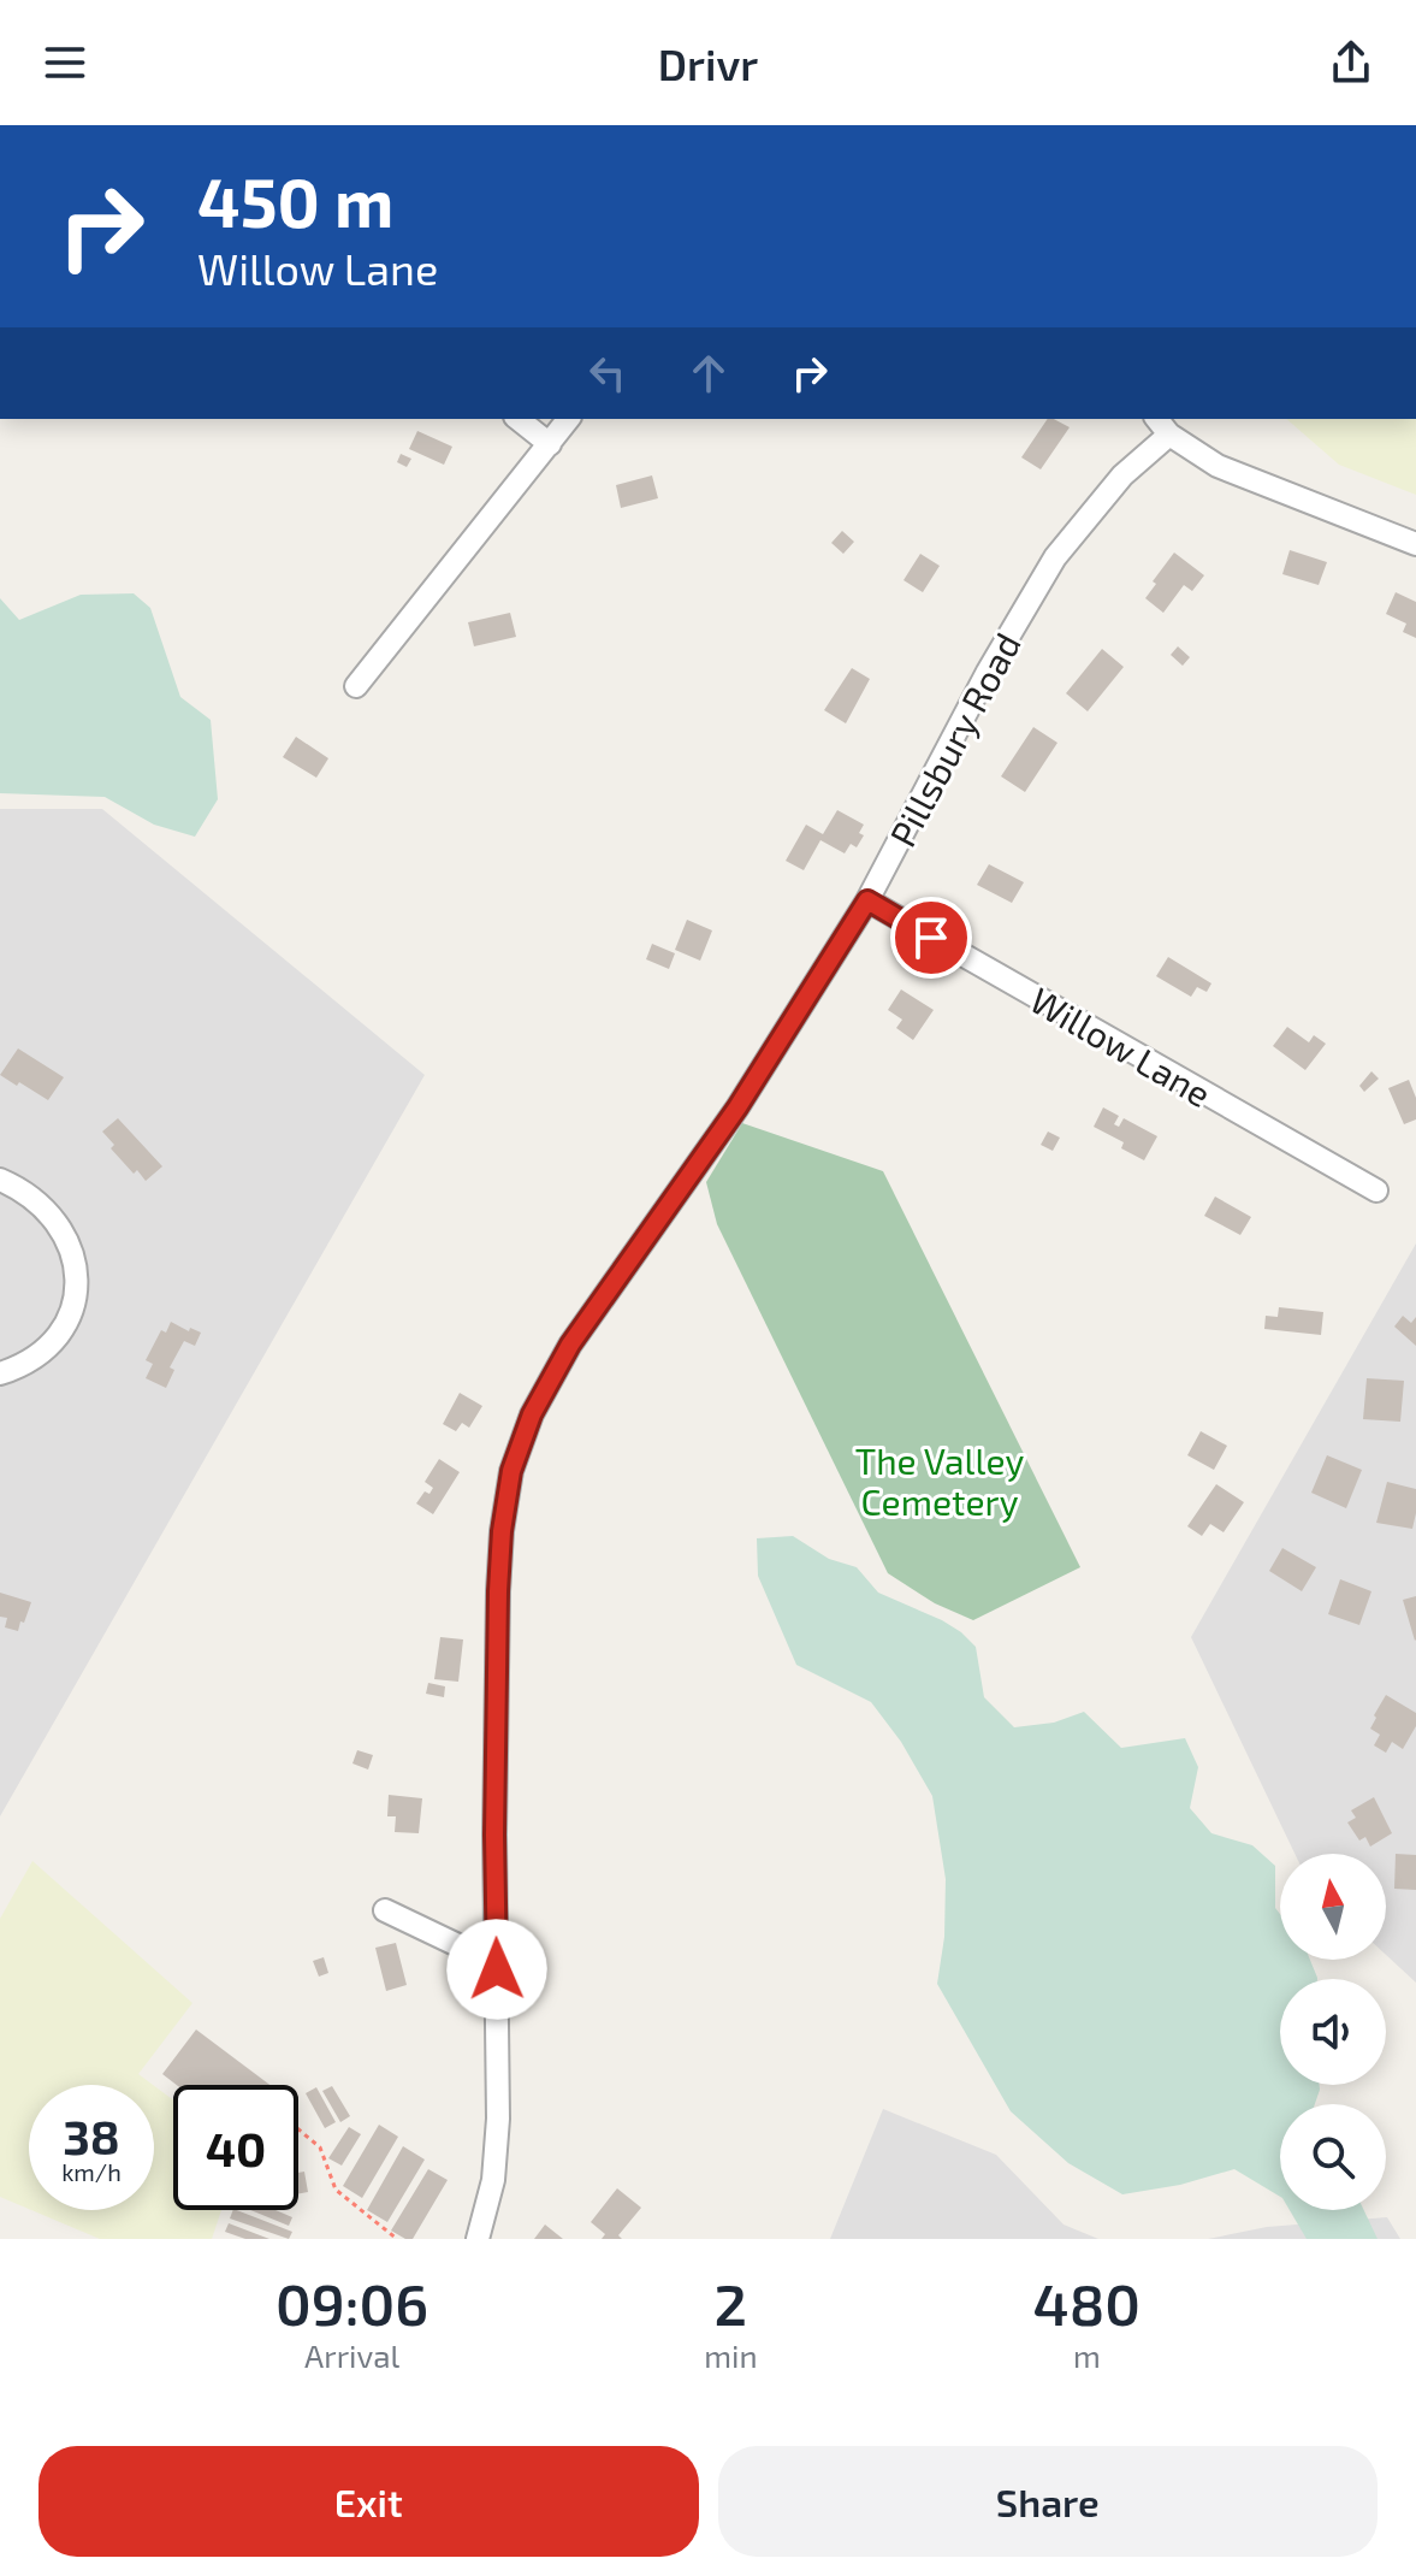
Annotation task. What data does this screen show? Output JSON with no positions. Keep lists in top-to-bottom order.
{
  "streets": {
    "street": ["Pillsbury Road", "Willow Lane"]
  },
  "crossings": [
    ["Pillsbury Road", "Willow Lane"]
  ],
  "parks": ["The Valley Cemetery"],
  "north": "top",
  "page": {
    "header": "Drivr",
    "turn": ["450 m", "Willow Lane"],
    "speed": "38 km/h",
    "limit": "40",
    "eta": [
      "09:06",
      "Arrival",
      "2",
      "min",
      "480",
      "m"
    ],
    "buttons": ["Exit", "Share"]
  }
}
